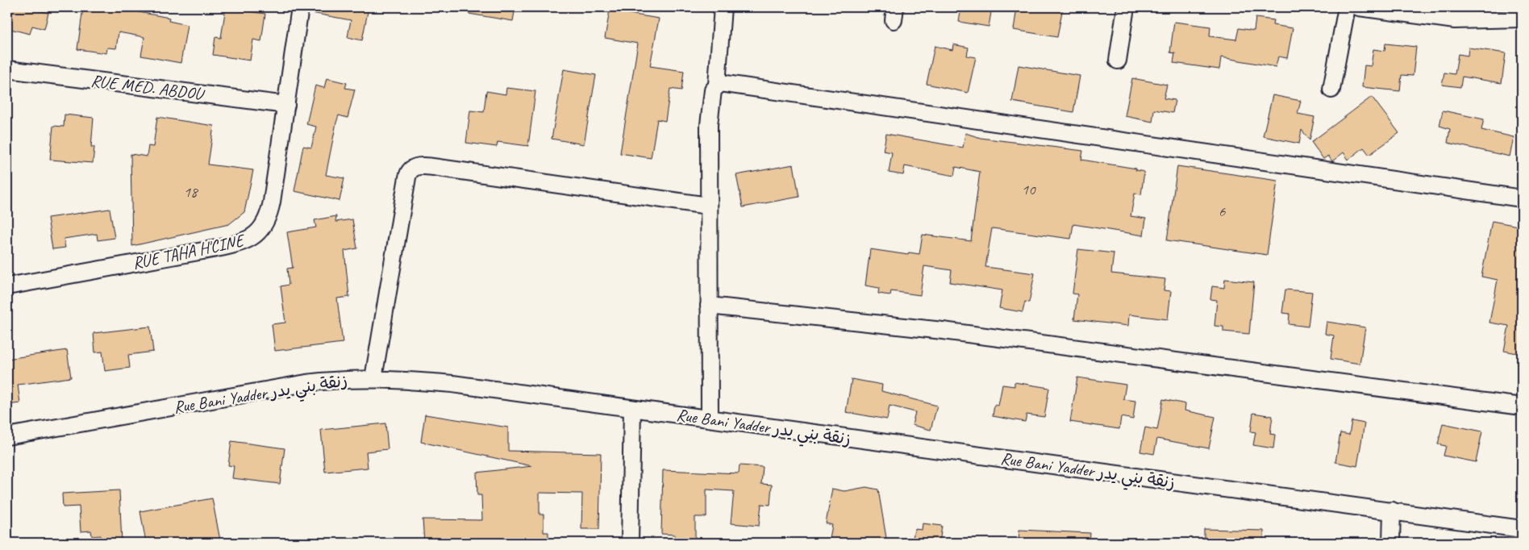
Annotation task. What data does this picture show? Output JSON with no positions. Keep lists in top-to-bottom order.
{
  "streets": {
    "street": ["RUE MED. ABDOU", "RUE TAHA H'CINE", "Rue Bani Yadder زنقة بني يدر"]
  },
  "crossings": [
    ["RUE MED. ABDOU", "RUE TAHA H'CINE"]
  ],
  "house_numbers": ["10", "18", "6"]
}
